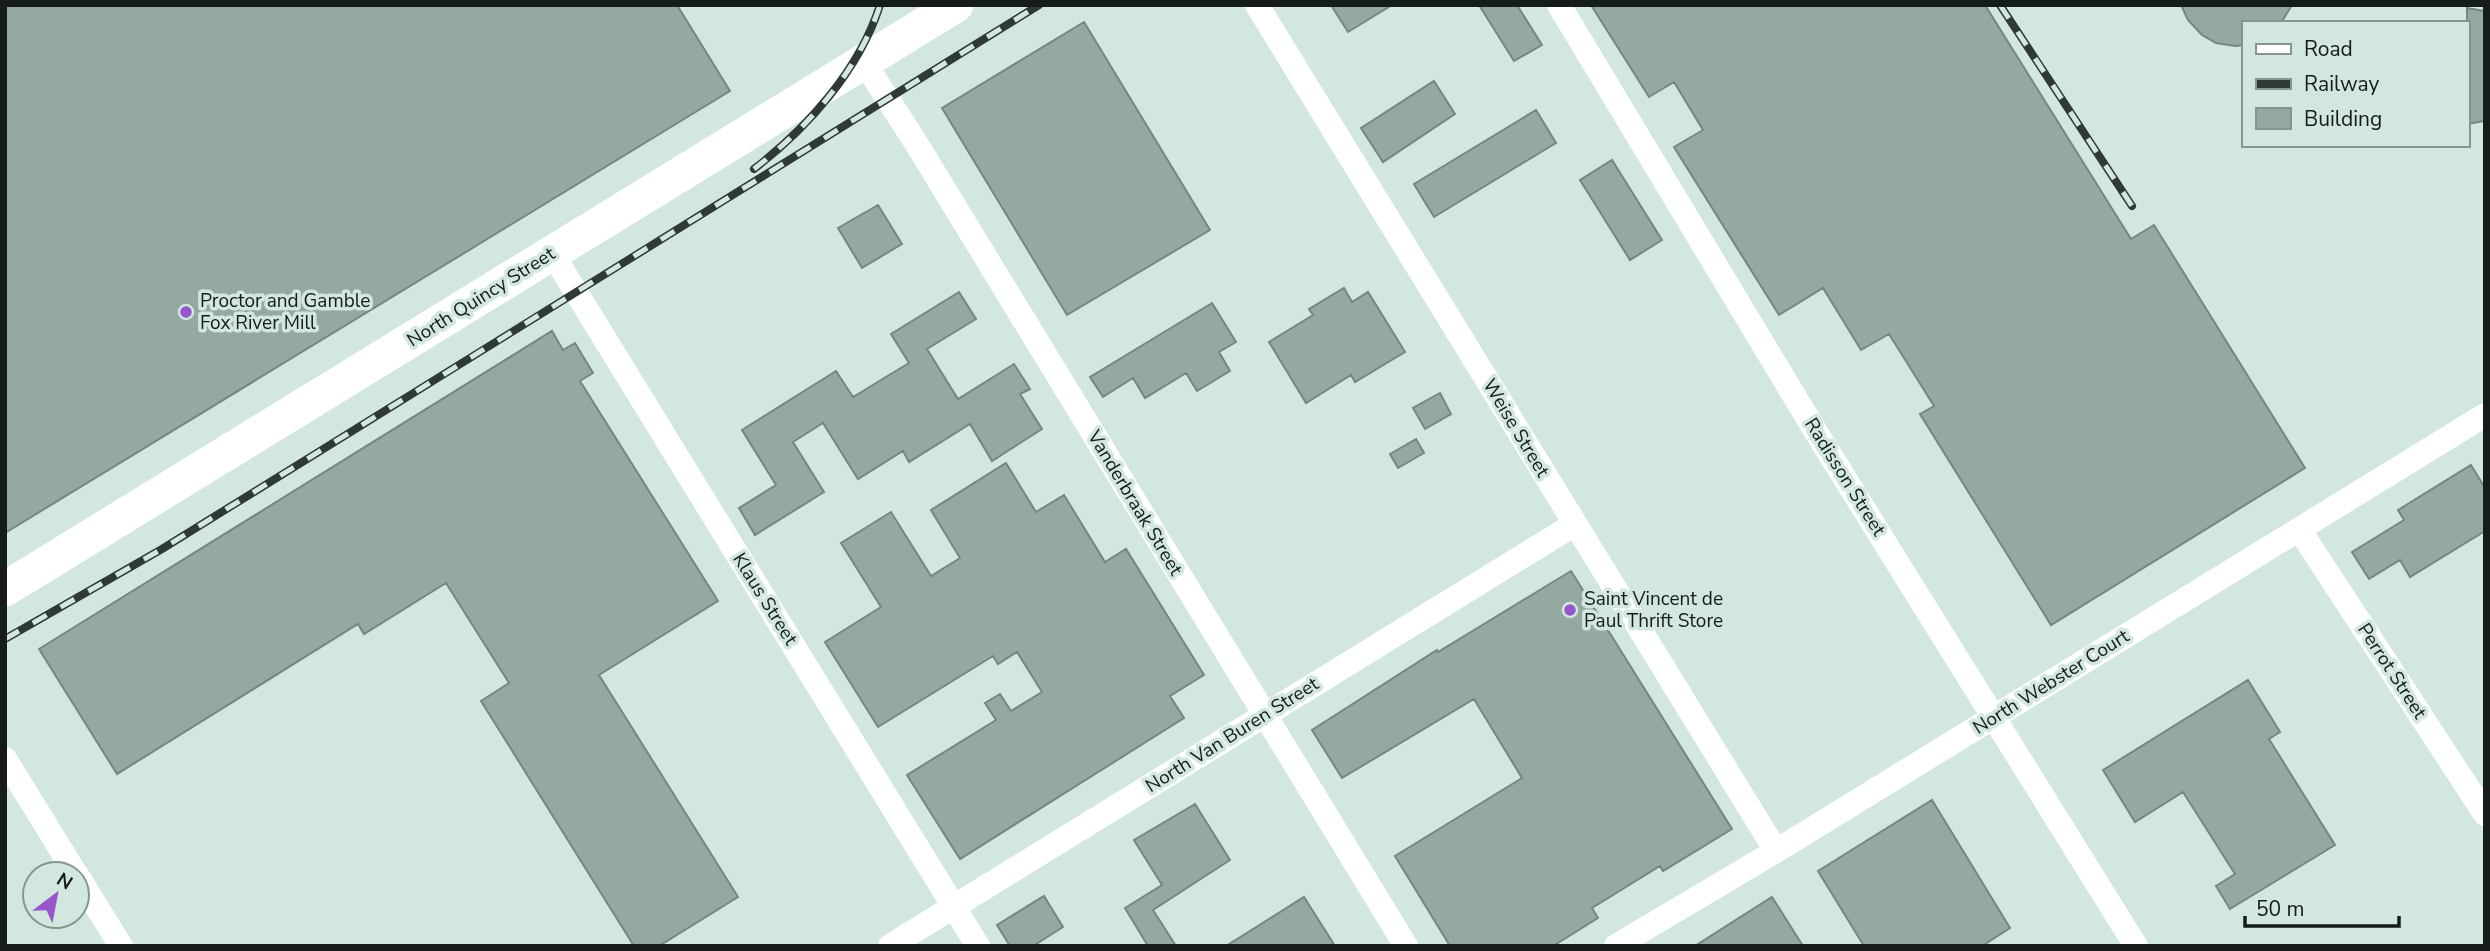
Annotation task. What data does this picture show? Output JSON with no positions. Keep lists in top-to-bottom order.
{
  "streets": {
    "street": [
      "North Quincy Street",
      "Weise Street",
      "Radisson Street",
      "Vanderbraak Street",
      "Klaus Street",
      "Perrot Street",
      "North Webster Court",
      "North Van Buren Street"
    ]
  },
  "crossings": [
    ["North Quincy Street", "Vanderbraak Street"],
    ["North Quincy Street", "Klaus Street"],
    ["Weise Street", "North Webster Court"],
    ["Weise Street", "North Van Buren Street"],
    ["Radisson Street", "North Webster Court"],
    ["Vanderbraak Street", "North Van Buren Street"],
    ["Klaus Street", "North Van Buren Street"],
    ["Perrot Street", "North Webster Court"]
  ],
  "places": ["Proctor and Gamble Fox River Mill", "Saint Vincent de Paul Thrift Store"],
  "legend": ["Road", "Railway", "Building"],
  "scale_bar": "50 m",
  "north": "top right"
}
